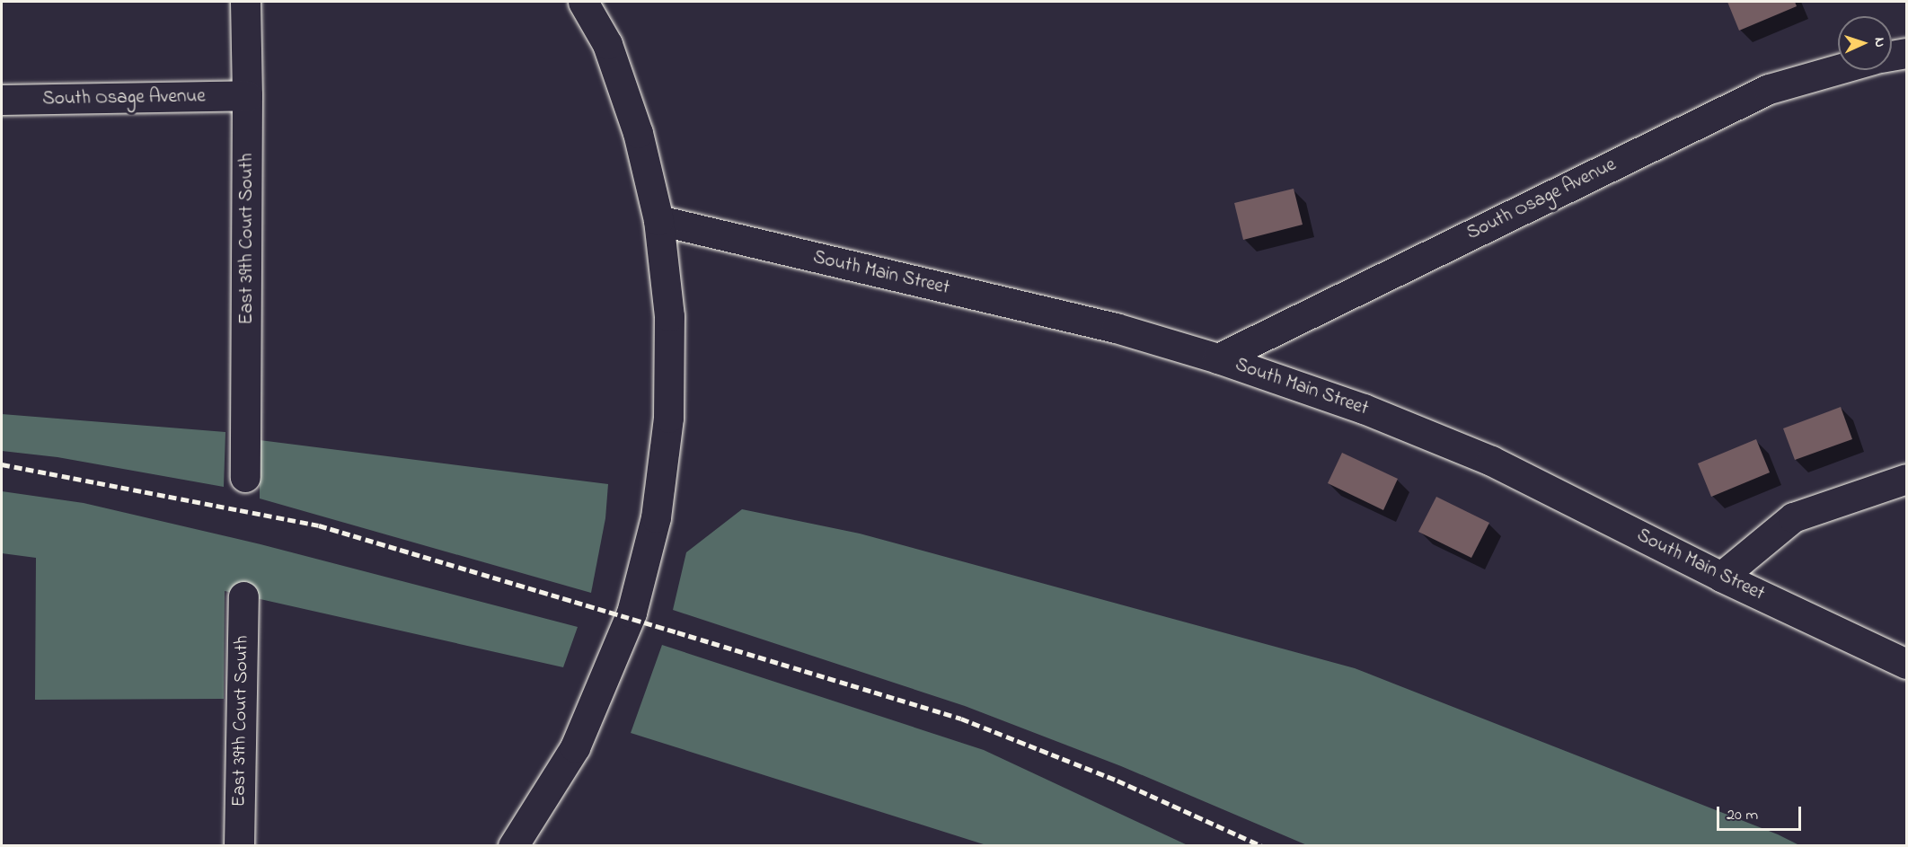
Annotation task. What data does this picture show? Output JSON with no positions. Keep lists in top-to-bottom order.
{
  "streets": {
    "street": ["South Osage Avenue", "East 39th Court South", "South Main Street"]
  },
  "crossings": [
    ["South Osage Avenue", "East 39th Court South"],
    ["South Osage Avenue", "South Main Street"]
  ],
  "scale_bar": "20 m",
  "north": "right"
}
